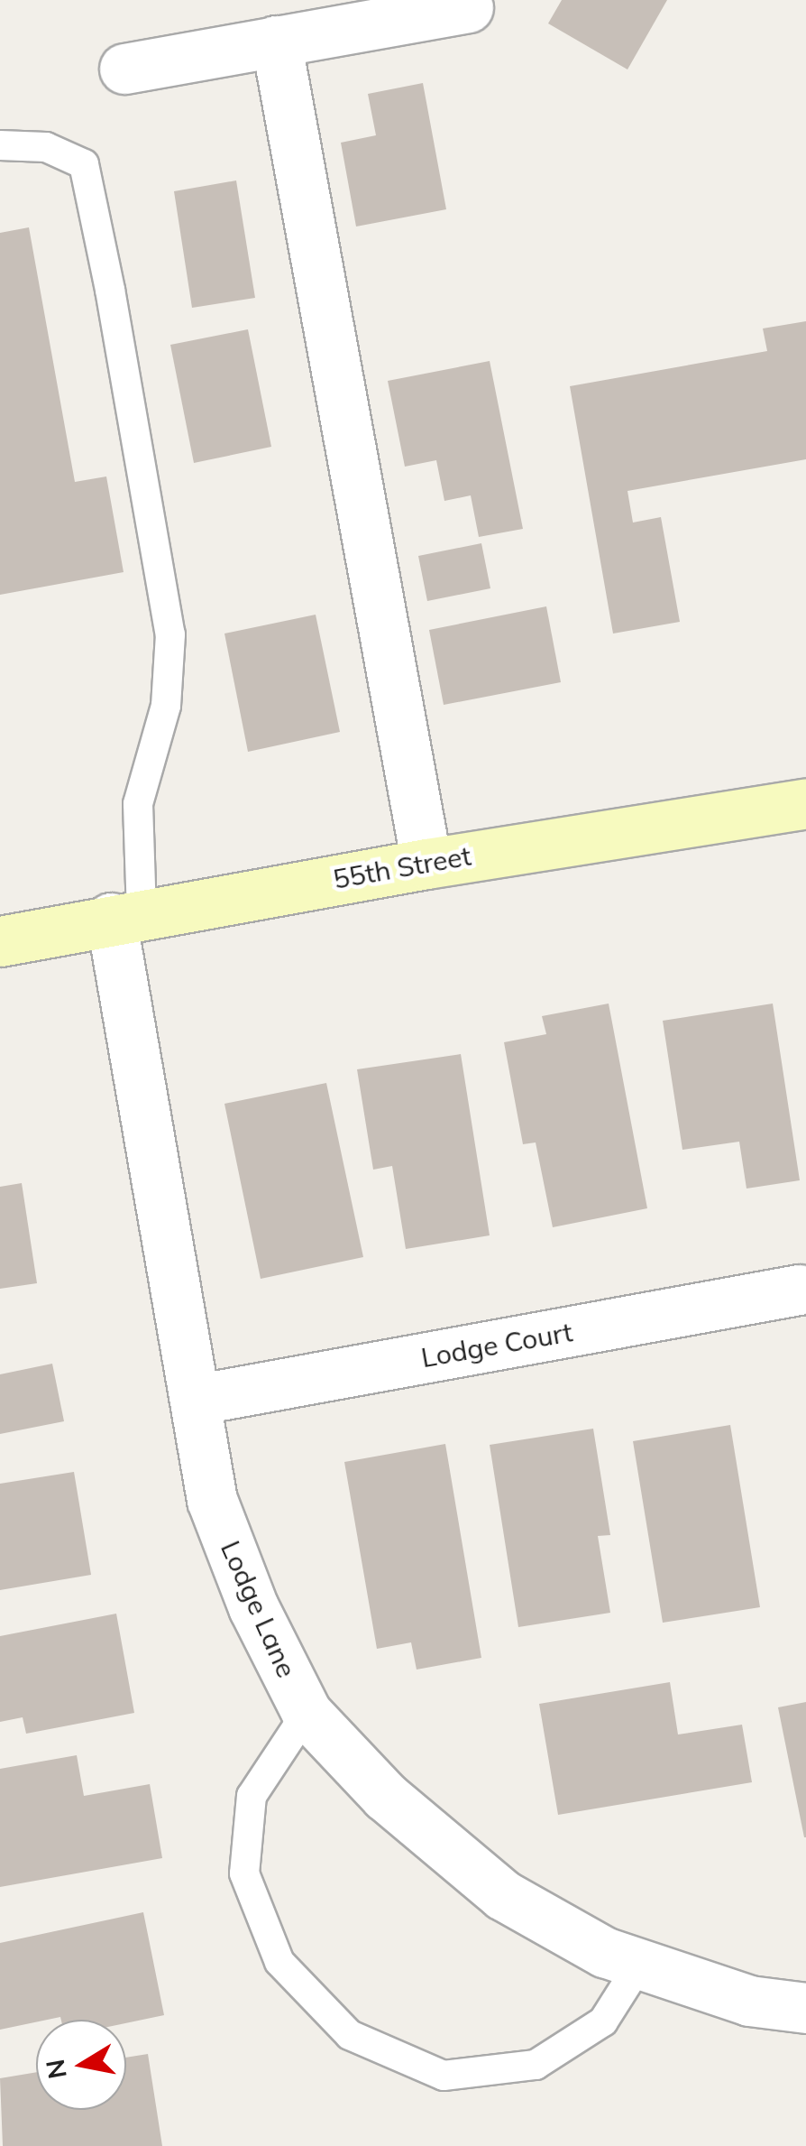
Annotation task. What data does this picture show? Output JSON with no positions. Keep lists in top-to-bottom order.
{
  "streets": {
    "main road": ["55th Street"],
    "street": ["Lodge Court", "Lodge Lane"]
  },
  "crossings": [
    ["55th Street", "Lodge Lane"],
    ["Lodge Court", "Lodge Lane"]
  ],
  "north": "left"
}
